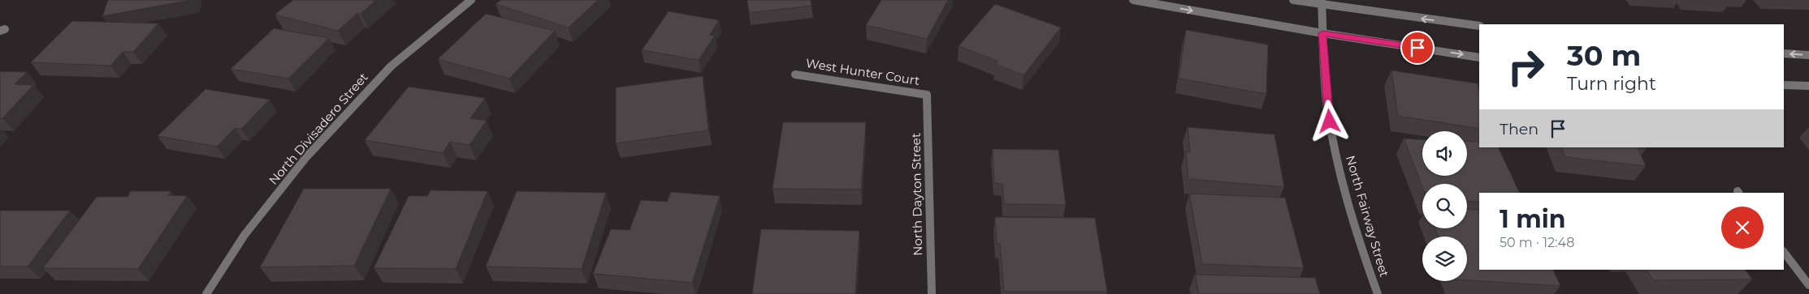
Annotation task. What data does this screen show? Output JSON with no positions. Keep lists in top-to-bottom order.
{
  "streets": {
    "street": [
      "West Hunter Court",
      "North Divisadero Street",
      "North Dayton Street",
      "North Fairway Street"
    ]
  },
  "crossings": [
    ["West Hunter Court", "North Dayton Street"]
  ],
  "page": {
    "turn": ["30 m", "Turn right"],
    "then": "Then",
    "heading": ["1 min", "50 m · 12:48"]
  }
}
